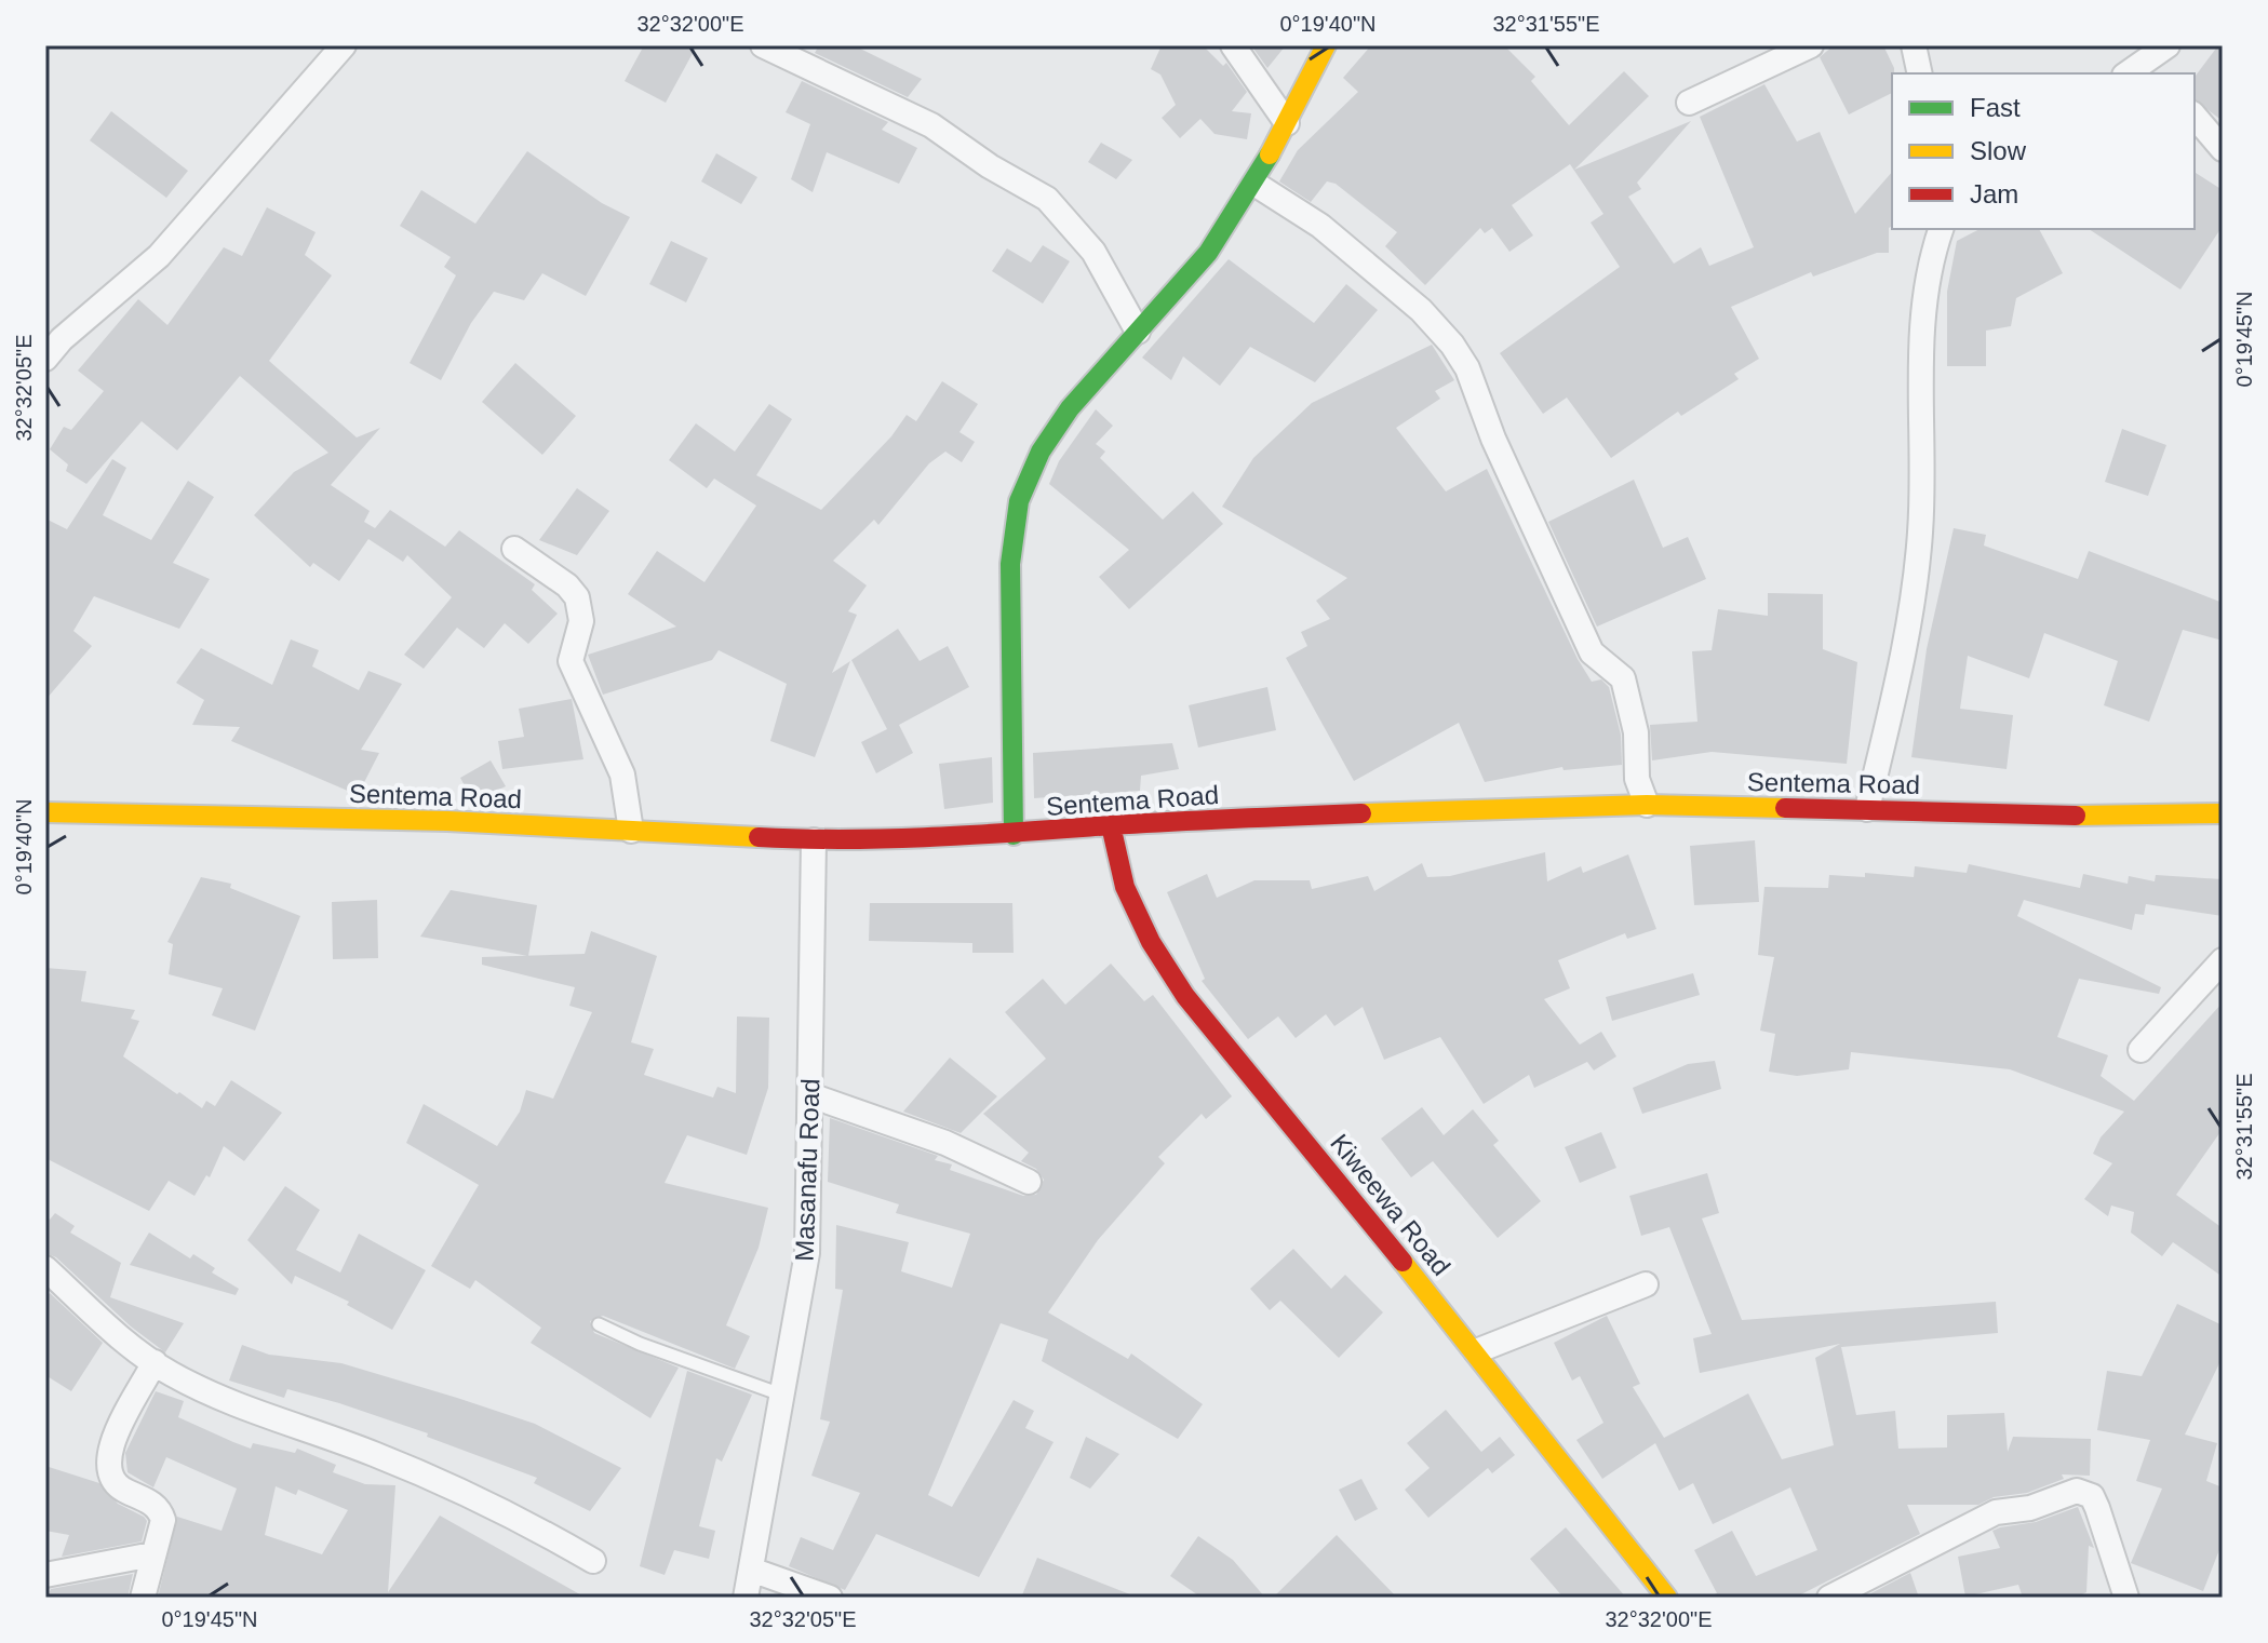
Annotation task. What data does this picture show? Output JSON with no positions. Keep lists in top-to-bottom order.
{
  "streets": {
    "main road": ["Sentema Road", "Kiweewa Road"],
    "street": ["Masanafu Road"]
  },
  "crossings": [
    ["Sentema Road", "Masanafu Road"],
    ["Sentema Road", "Kiweewa Road"]
  ],
  "legend": ["Fast", "Slow", "Jam"],
  "coordinates": [
    "32°32'00\"E",
    "0°19'40\"N",
    "32°31'55\"E",
    "0°19'45\"N",
    "32°32'05\"E"
  ]
}
